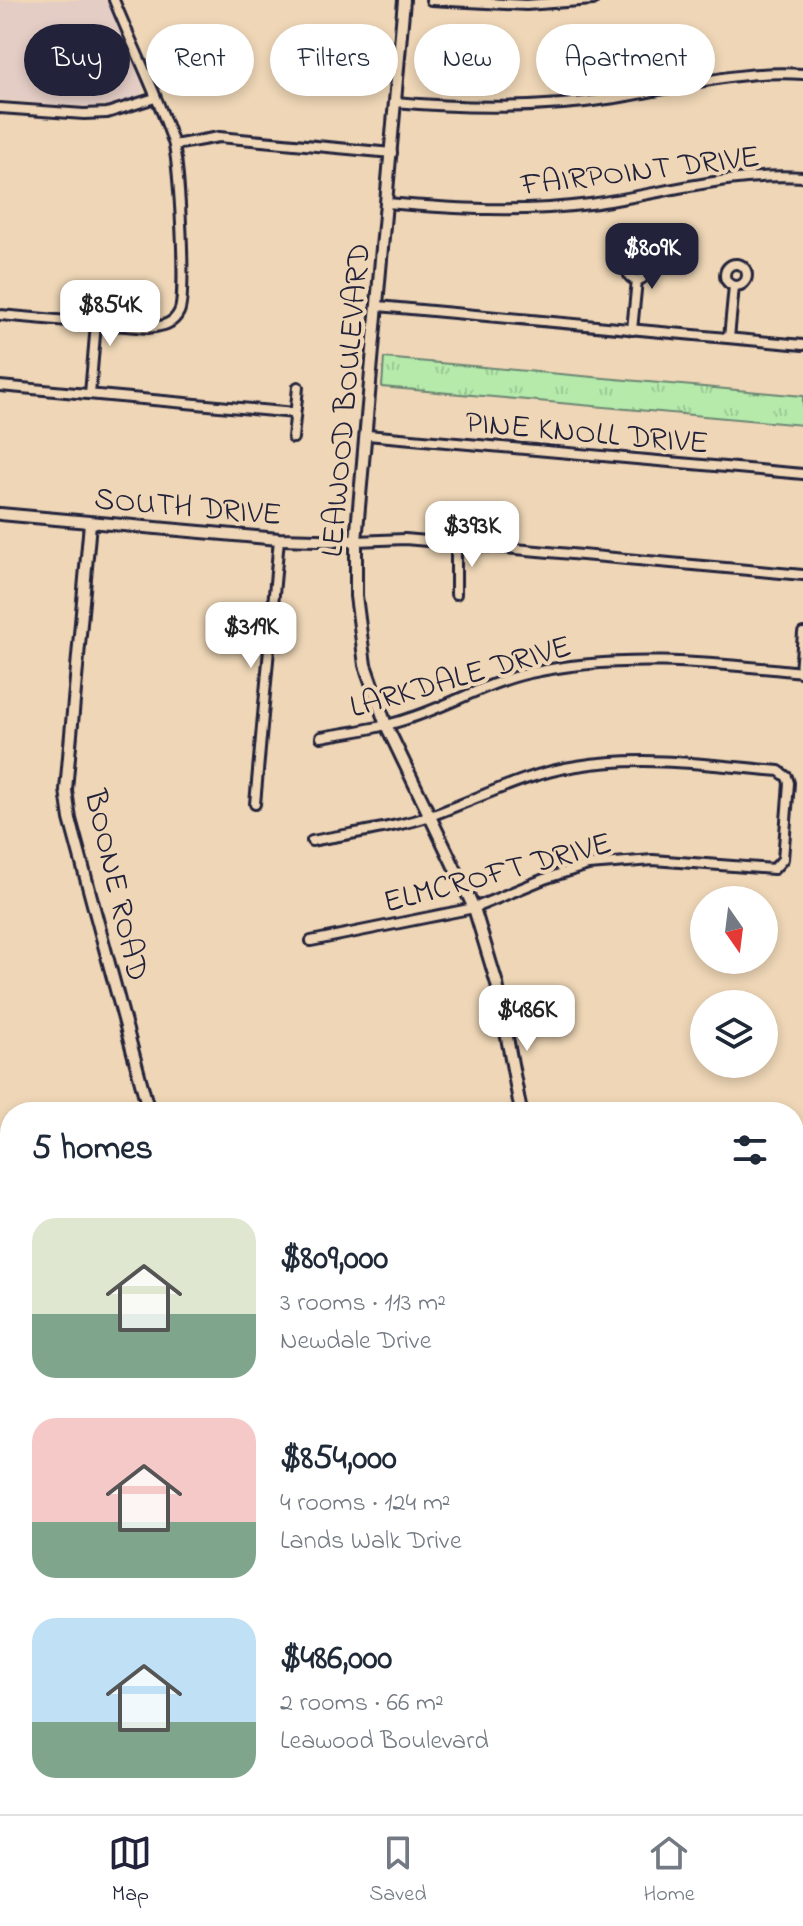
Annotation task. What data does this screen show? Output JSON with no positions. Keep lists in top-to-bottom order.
{
  "streets": {
    "street": [
      "FAIRPOINT DRIVE",
      "LEAWOOD BOULEVARD",
      "PINE KNOLL DRIVE",
      "SOUTH DRIVE",
      "LARKDALE DRIVE",
      "ELMCROFT DRIVE",
      "BOONE ROAD"
    ]
  },
  "crossings": [
    ["FAIRPOINT DRIVE", "LEAWOOD BOULEVARD"],
    ["LEAWOOD BOULEVARD", "PINE KNOLL DRIVE"],
    ["LEAWOOD BOULEVARD", "SOUTH DRIVE"],
    ["LEAWOOD BOULEVARD", "LARKDALE DRIVE"],
    ["LEAWOOD BOULEVARD", "ELMCROFT DRIVE"],
    ["SOUTH DRIVE", "BOONE ROAD"]
  ],
  "north": "bottom",
  "page": {
    "chip": [
      "Buy",
      "Rent",
      "Filters",
      "New",
      "Apartment"
    ],
    "price": [
      "$809K",
      "$854K",
      "$393K",
      "$319K",
      "$486K"
    ],
    "heading": "5 homes",
    "list": [
      {
        "name": "$809,000",
        "note": "3 rooms · 113 m² · Newdale Drive"
      },
      {
        "name": "$854,000",
        "note": "4 rooms · 124 m² · Lands Walk Drive"
      },
      {
        "name": "$486,000",
        "note": "2 rooms · 66 m² · Leawood Boulevard"
      }
    ],
    "tabs": ["Map", "Saved", "Home"]
  }
}
